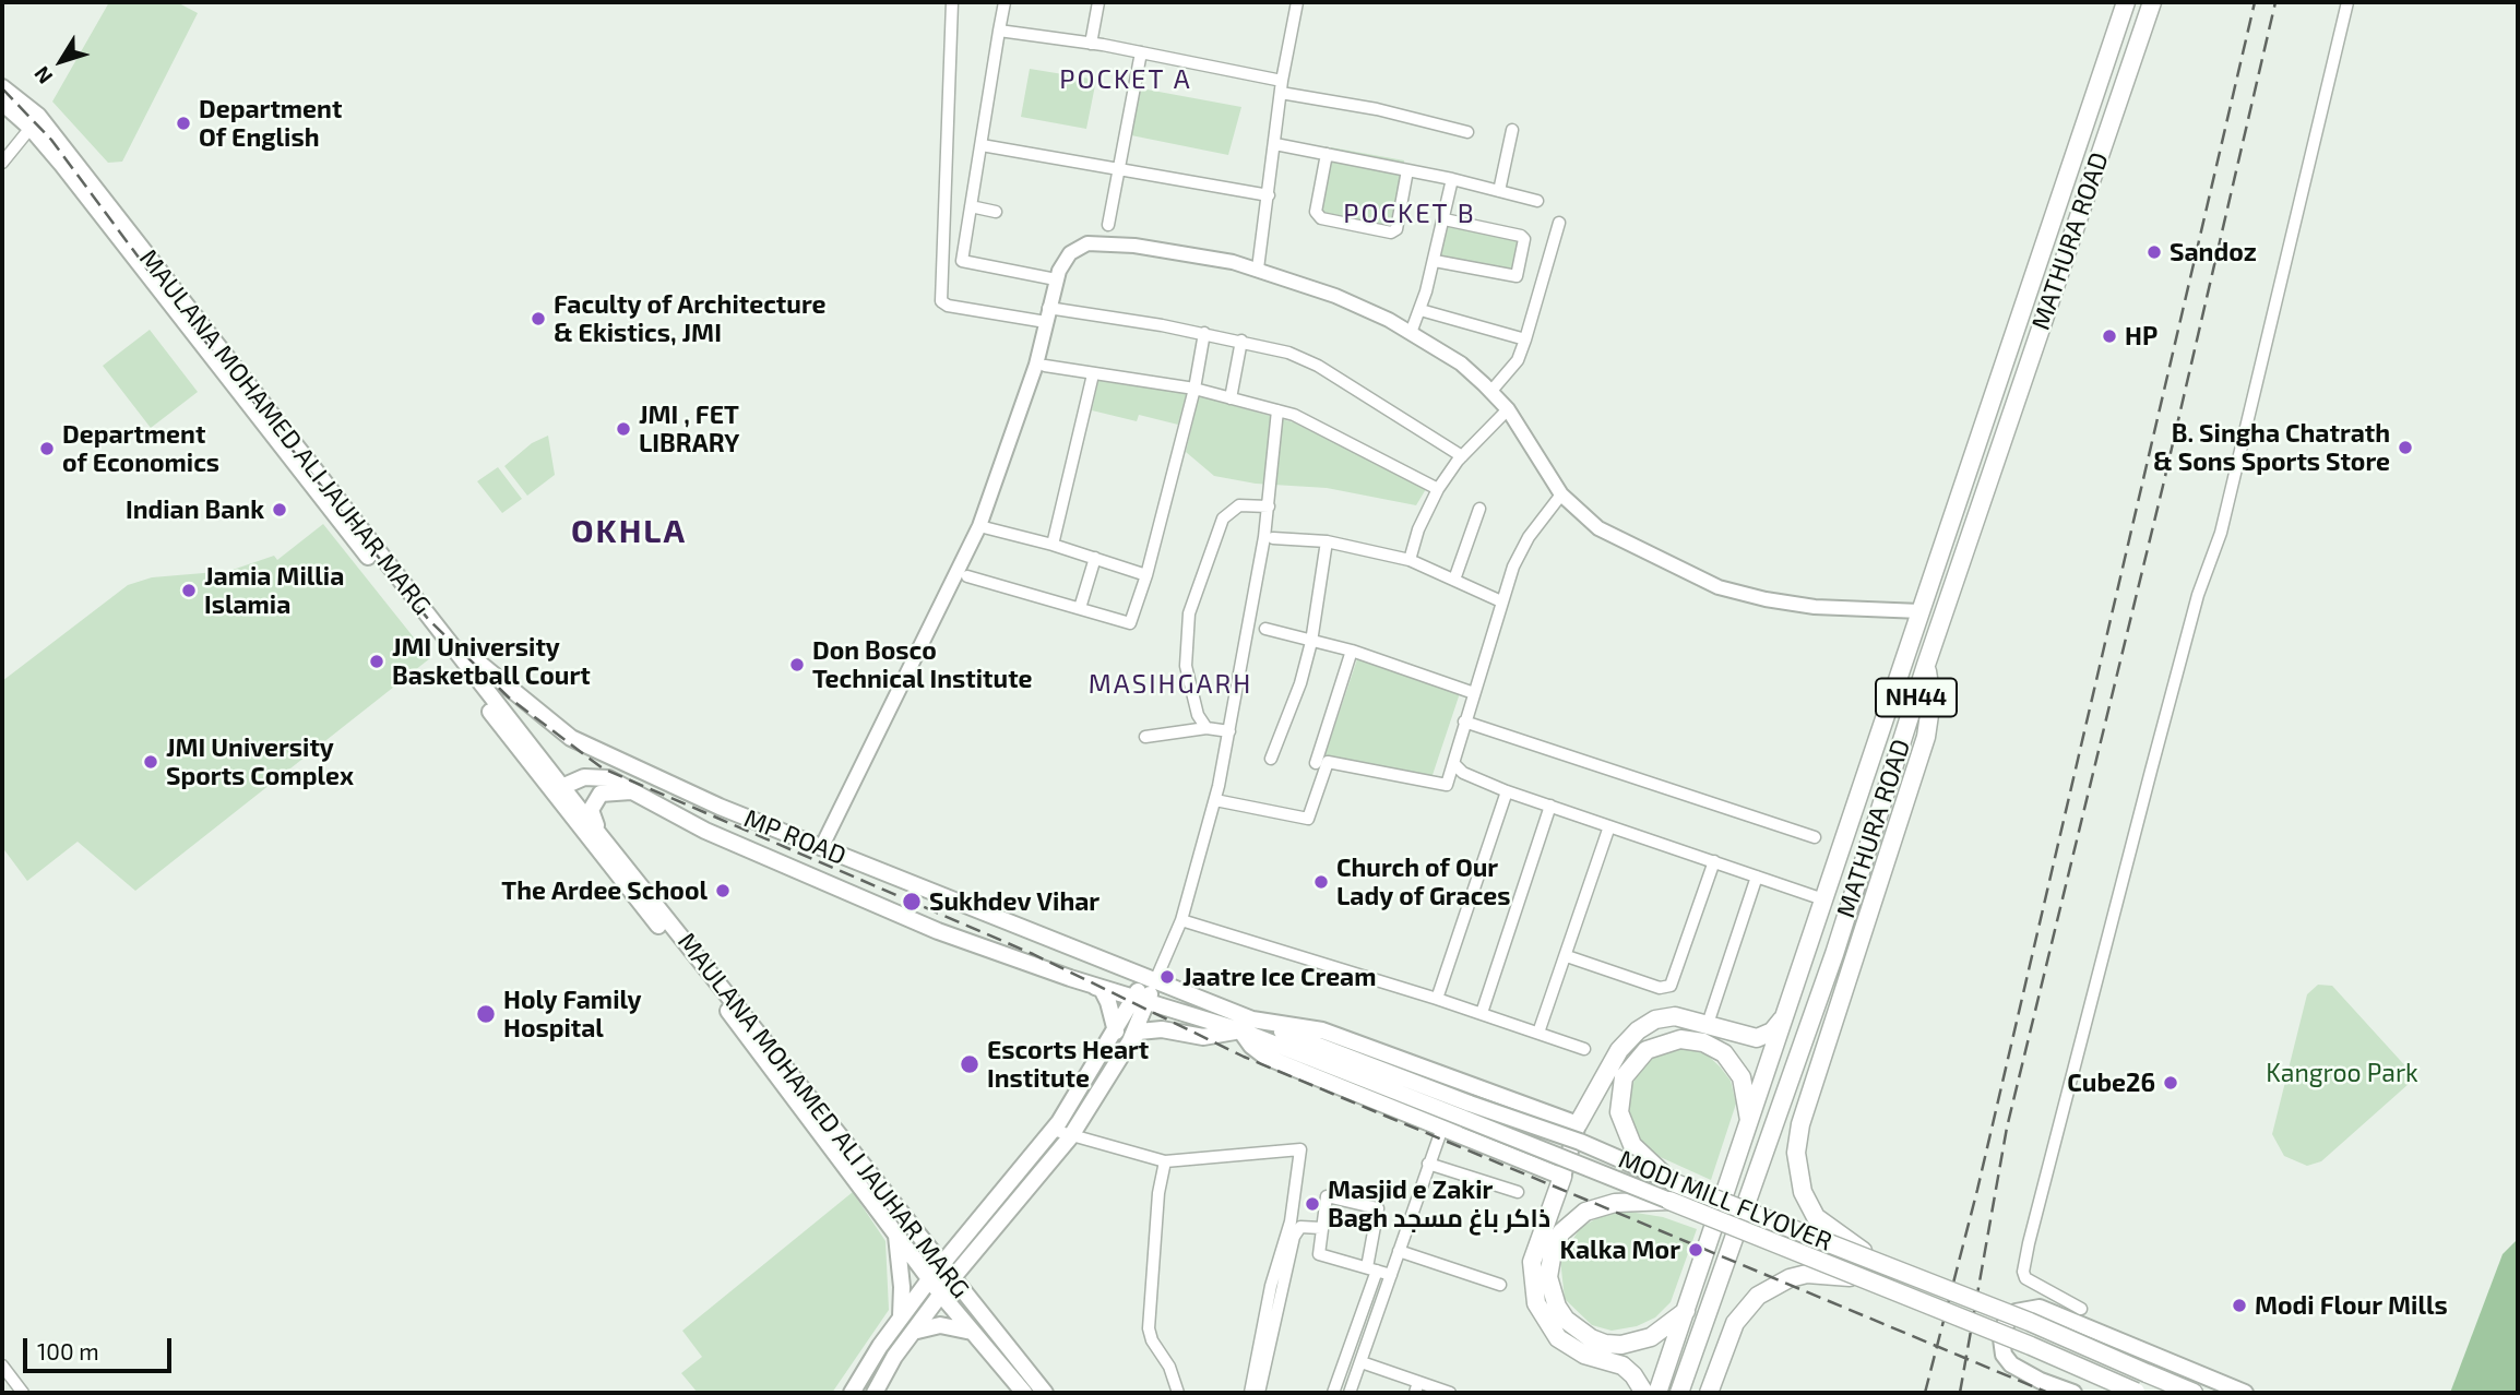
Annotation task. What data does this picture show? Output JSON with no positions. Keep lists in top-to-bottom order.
{
  "streets": {
    "main road": [
      "MATHURA ROAD",
      "MAULANA MOHAMED ALI JAUHAR MARG",
      "NH44",
      "MP ROAD",
      "MODI MILL FLYOVER"
    ]
  },
  "crossings": [
    ["MAULANA MOHAMED ALI JAUHAR MARG", "MP ROAD"],
    ["MP ROAD", "MODI MILL FLYOVER"]
  ],
  "districts": [
    "POCKET A",
    "POCKET B",
    "OKHLA",
    "MASIHGARH"
  ],
  "parks": ["Kangroo Park"],
  "places": [
    "Department Of English",
    "Sandoz",
    "Faculty of Architecture & Ekistics, JMI",
    "HP",
    "JMI , FET LIBRARY",
    "B. Singha Chatrath & Sons Sports Store",
    "Department of Economics",
    "Indian Bank",
    "Jamia Millia Islamia",
    "JMI University Basketball Court",
    "Don Bosco Technical Institute",
    "JMI University Sports Complex",
    "Church of Our Lady of Graces",
    "The Ardee School",
    "Sukhdev Vihar",
    "Jaatre Ice Cream",
    "Holy Family Hospital",
    "Escorts Heart Institute",
    "Cube26",
    "Masjid e Zakir Bagh ذاکر باغ مسجد",
    "Kalka Mor",
    "Modi Flour Mills"
  ],
  "scale_bar": "100 m",
  "north": "bottom left"
}
